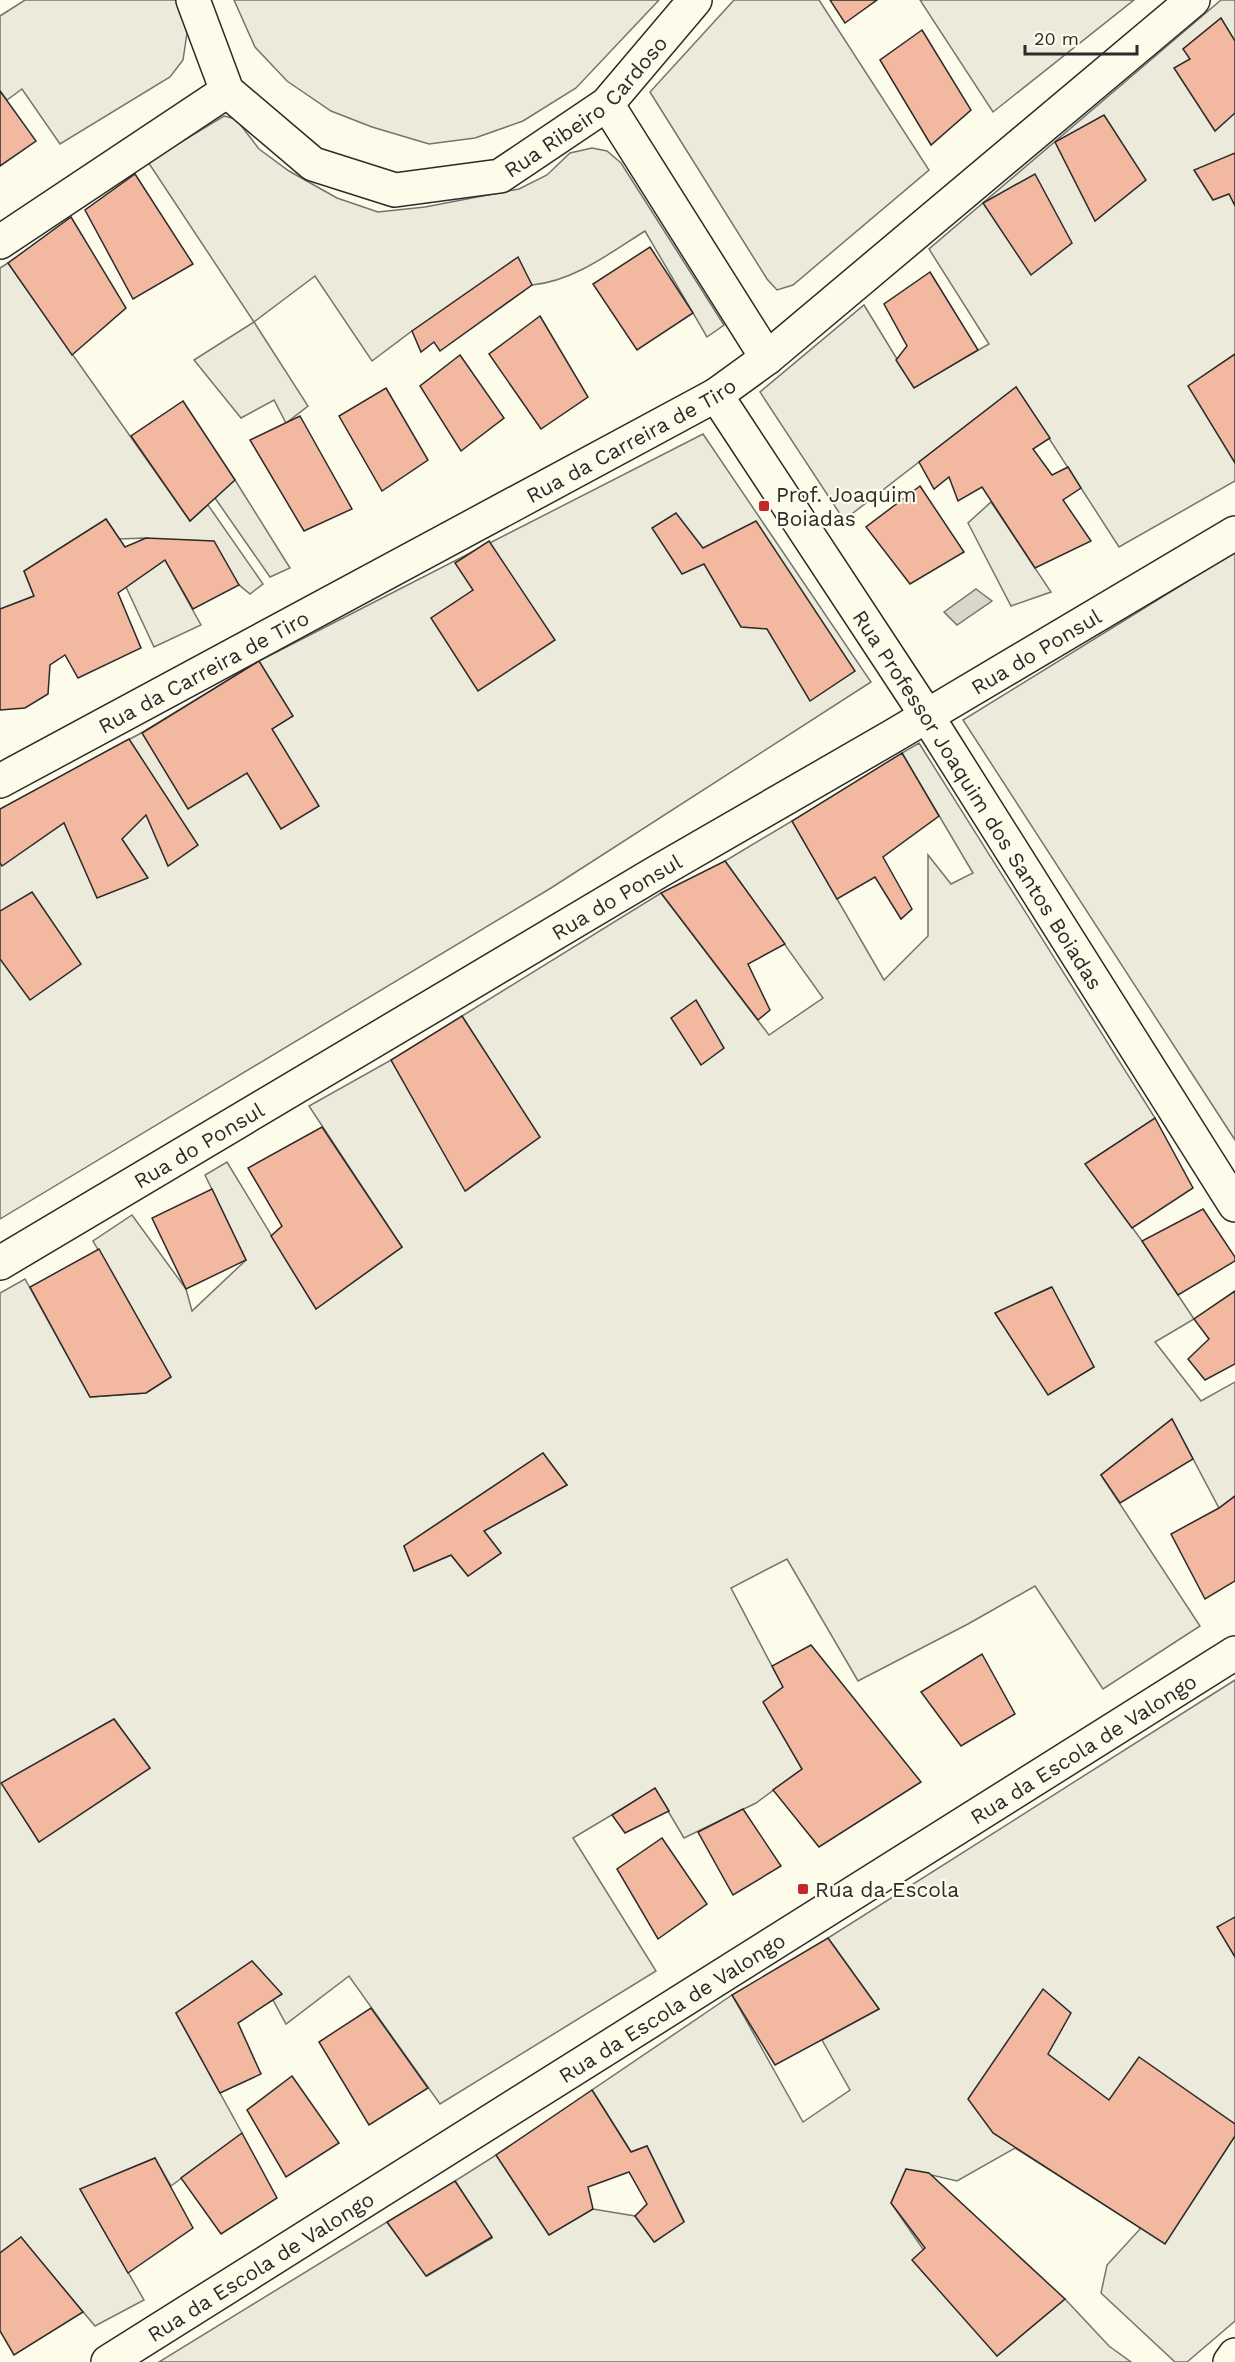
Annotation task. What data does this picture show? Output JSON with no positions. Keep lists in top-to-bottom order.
{
  "streets": {
    "street": [
      "Rua Ribeiro Cardoso",
      "Rua da Carreira de Tiro",
      "Rua do Ponsul",
      "Rua Professor Joaquim dos Santos Boiadas",
      "Rua da Escola de Valongo"
    ]
  },
  "crossings": [
    ["Rua da Carreira de Tiro", "Rua Professor Joaquim dos Santos Boiadas"],
    ["Rua do Ponsul", "Rua Professor Joaquim dos Santos Boiadas"]
  ],
  "places": {
    "transit": ["Prof. Joaquim Boiadas", "Rua da Escola"]
  },
  "scale_bar": "20 m"
}
